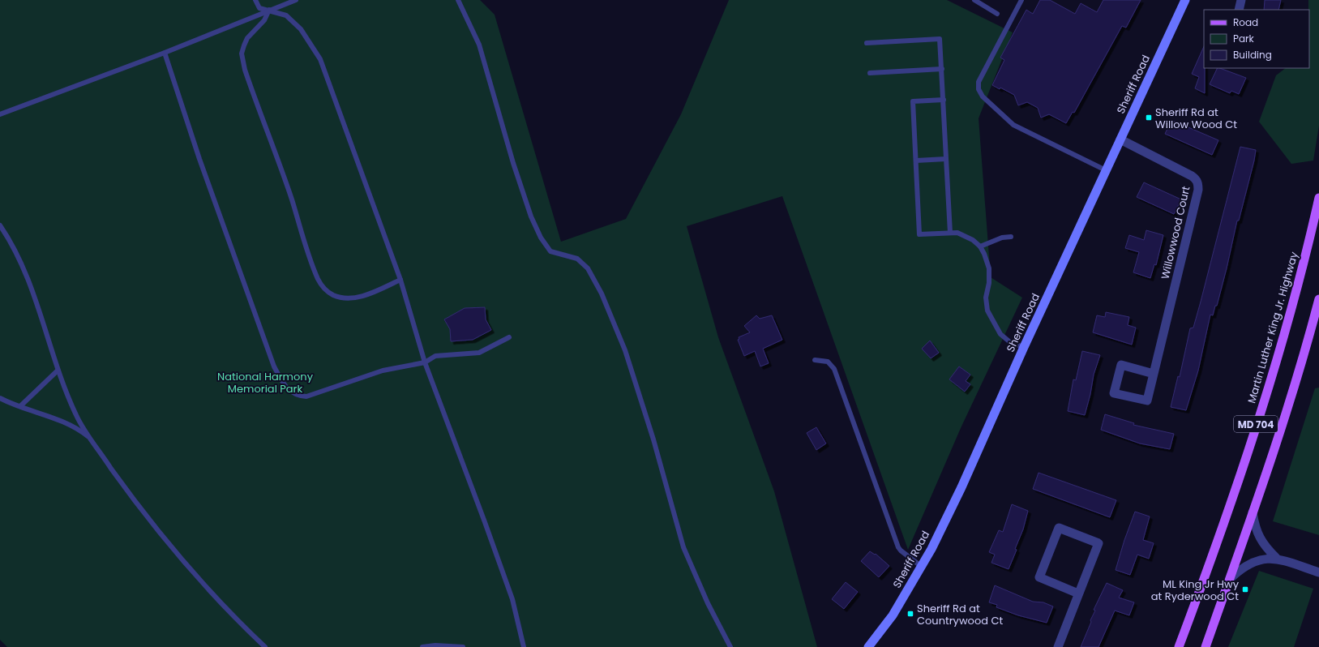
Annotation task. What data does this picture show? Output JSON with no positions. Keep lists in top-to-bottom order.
{
  "streets": {
    "main road": ["Sheriff Road", "Martin Luther King Jr. Highway", "MD 704"],
    "street": ["Willowwood Court"]
  },
  "crossings": [
    ["Sheriff Road", "Willowwood Court"]
  ],
  "parks": ["National Harmony Memorial Park"],
  "places": {
    "transit": ["Sheriff Rd at Willow Wood Ct", "ML King Jr Hwy at Ryderwood Ct", "Sheriff Rd at Countrywood Ct"]
  },
  "legend": ["Road", "Park", "Building"]
}
